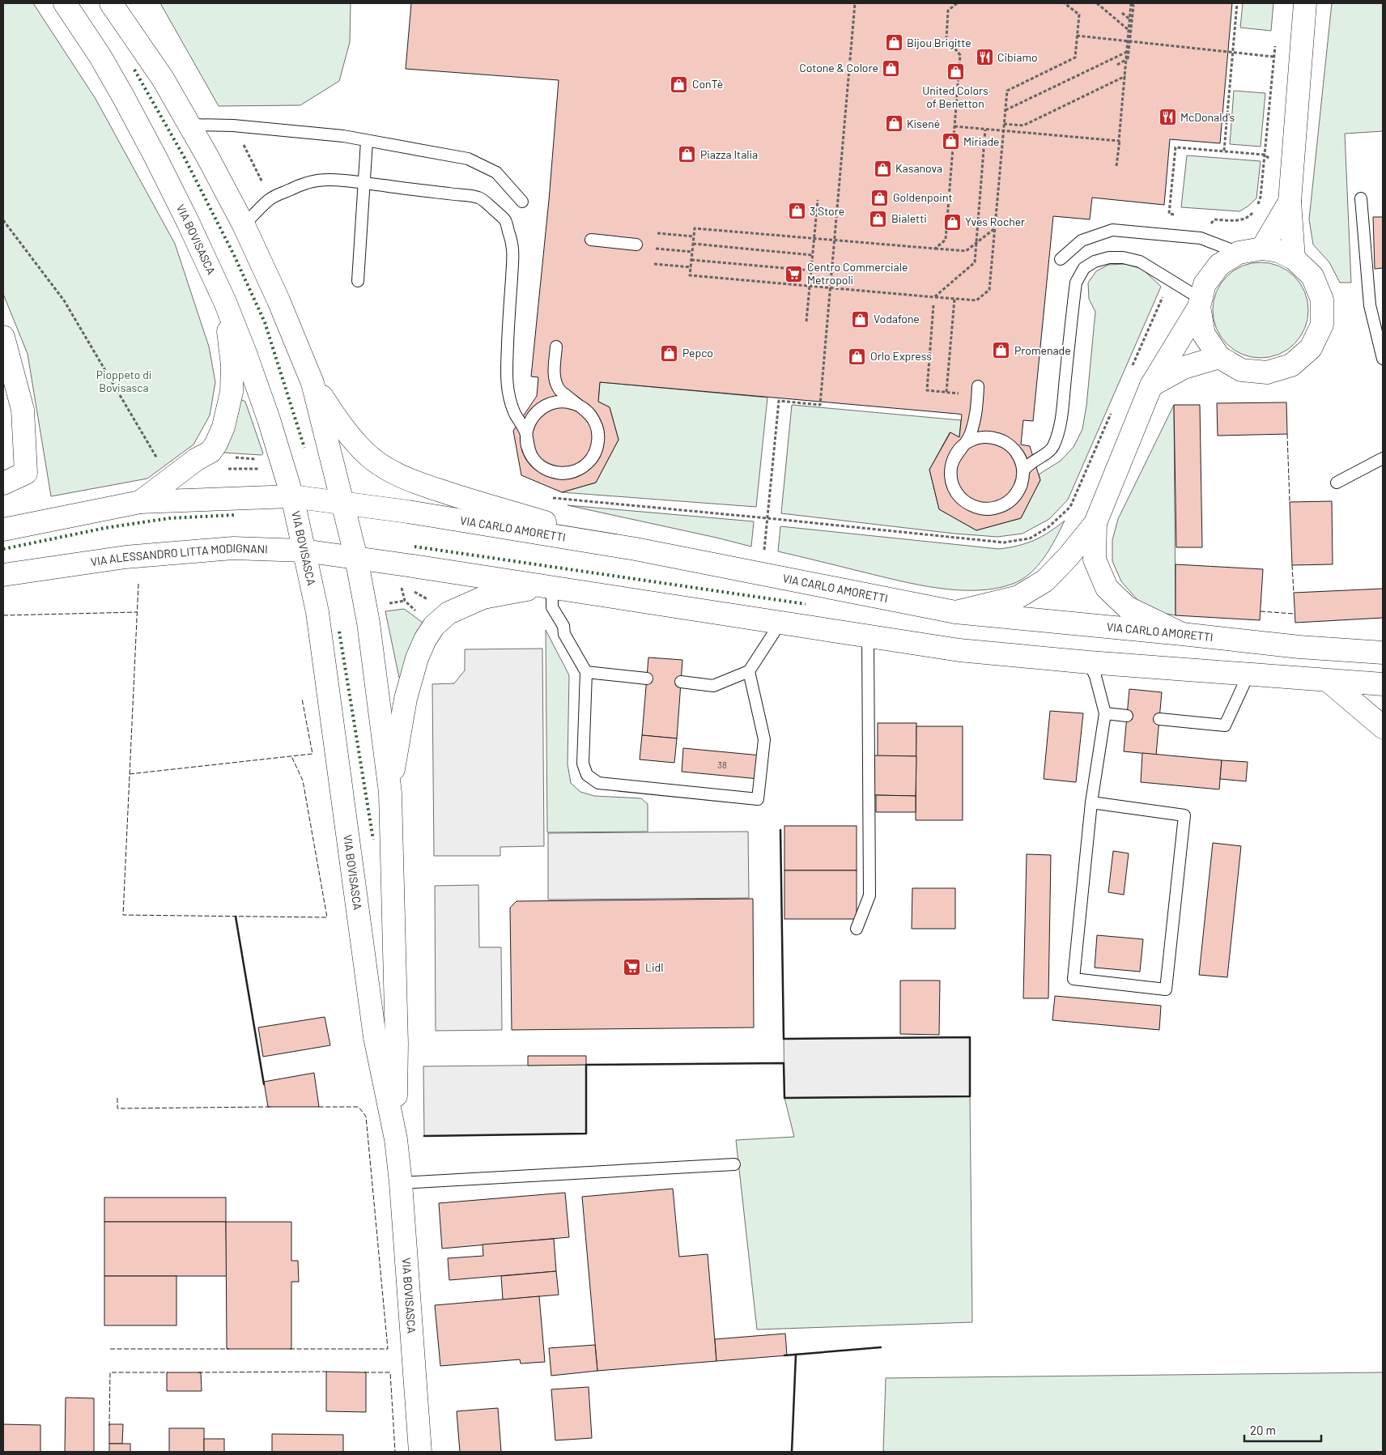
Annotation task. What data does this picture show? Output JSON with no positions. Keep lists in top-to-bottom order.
{
  "streets": {
    "street": ["VIA BOVISASCA", "VIA CARLO AMORETTI", "VIA ALESSANDRO LITTA MODIGNANI"]
  },
  "crossings": [
    ["VIA BOVISASCA", "VIA CARLO AMORETTI"],
    ["VIA BOVISASCA", "VIA ALESSANDRO LITTA MODIGNANI"]
  ],
  "parks": ["Pioppeto di Bovisasca"],
  "places": {
    "shop": [
      "Bijou Brigitte",
      "Cotone & Colore",
      "United Colors of Benetton",
      "ConTè",
      "Kisené",
      "Miriade",
      "Piazza Italia",
      "Kasanova",
      "Goldenpoint",
      "3 Store",
      "Bialetti",
      "Yves Rocher",
      "Vodafone",
      "Promenade",
      "Pepco",
      "Orlo Express"
    ],
    "restaurant": ["Cibiamo", "McDonald's"],
    "supermarket": ["Centro Commerciale Metropoli", "Lidl"]
  },
  "house_numbers": ["38"],
  "scale_bar": "20 m"
}
